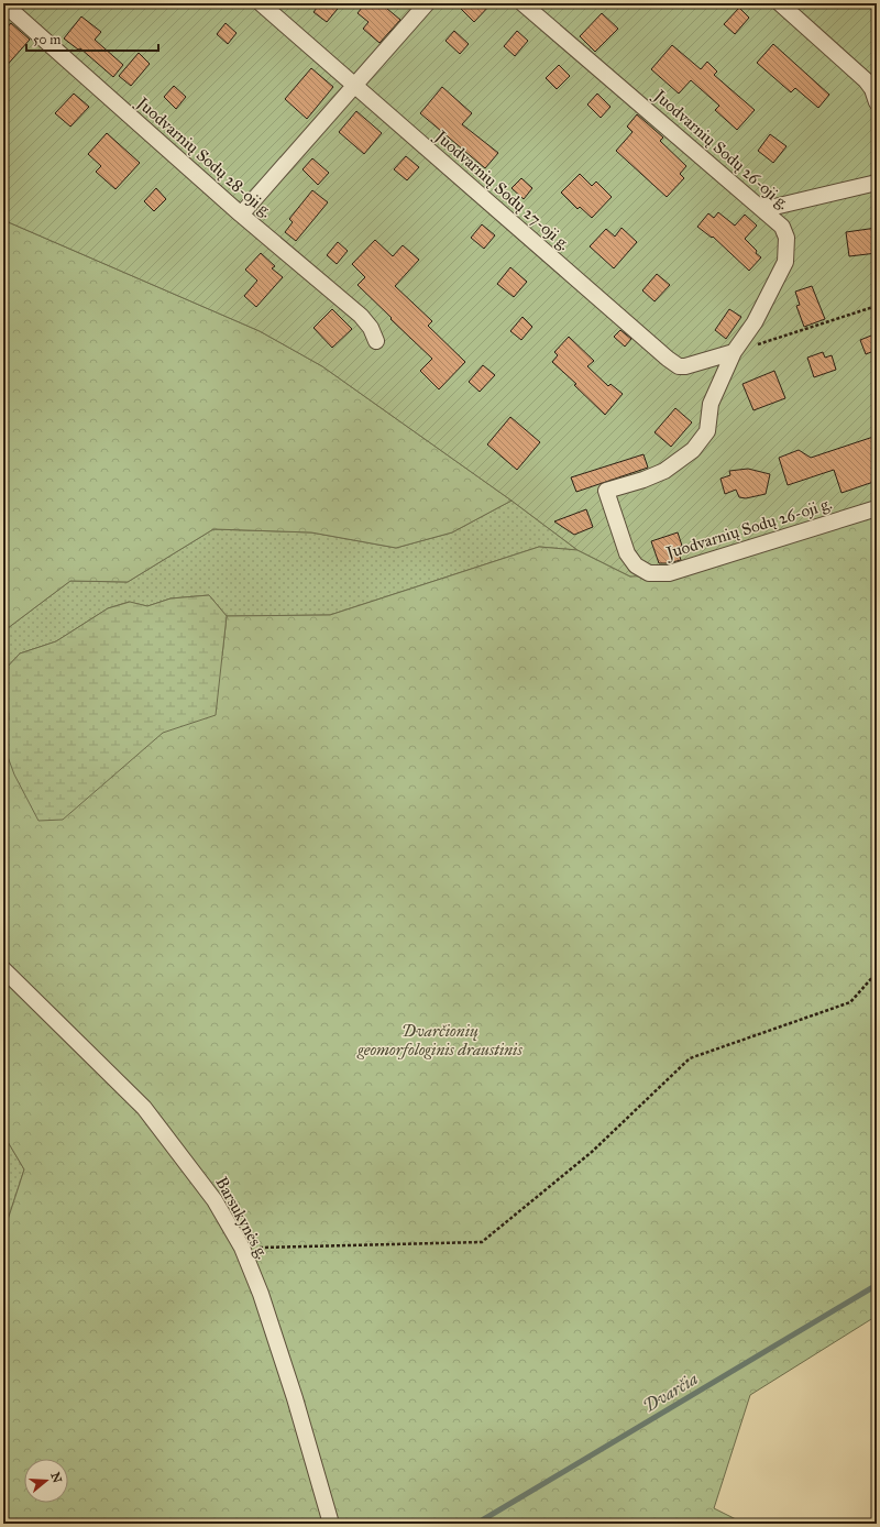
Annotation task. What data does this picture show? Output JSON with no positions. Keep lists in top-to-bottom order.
{
  "streets": {
    "street": [
      "Juodvarnių Sodų 26-oji g.",
      "Juodvarnių Sodų 28-oji g.",
      "Juodvarnių Sodų 27-oji g.",
      "Barsukynės g."
    ]
  },
  "crossings": [
    ["Juodvarnių Sodų 26-oji g.", "Juodvarnių Sodų 27-oji g."]
  ],
  "water": ["Dvarčia"],
  "parks": ["Dvarčionių geomorfologinis draustinis"],
  "scale_bar": "50 m",
  "north": "right"
}
